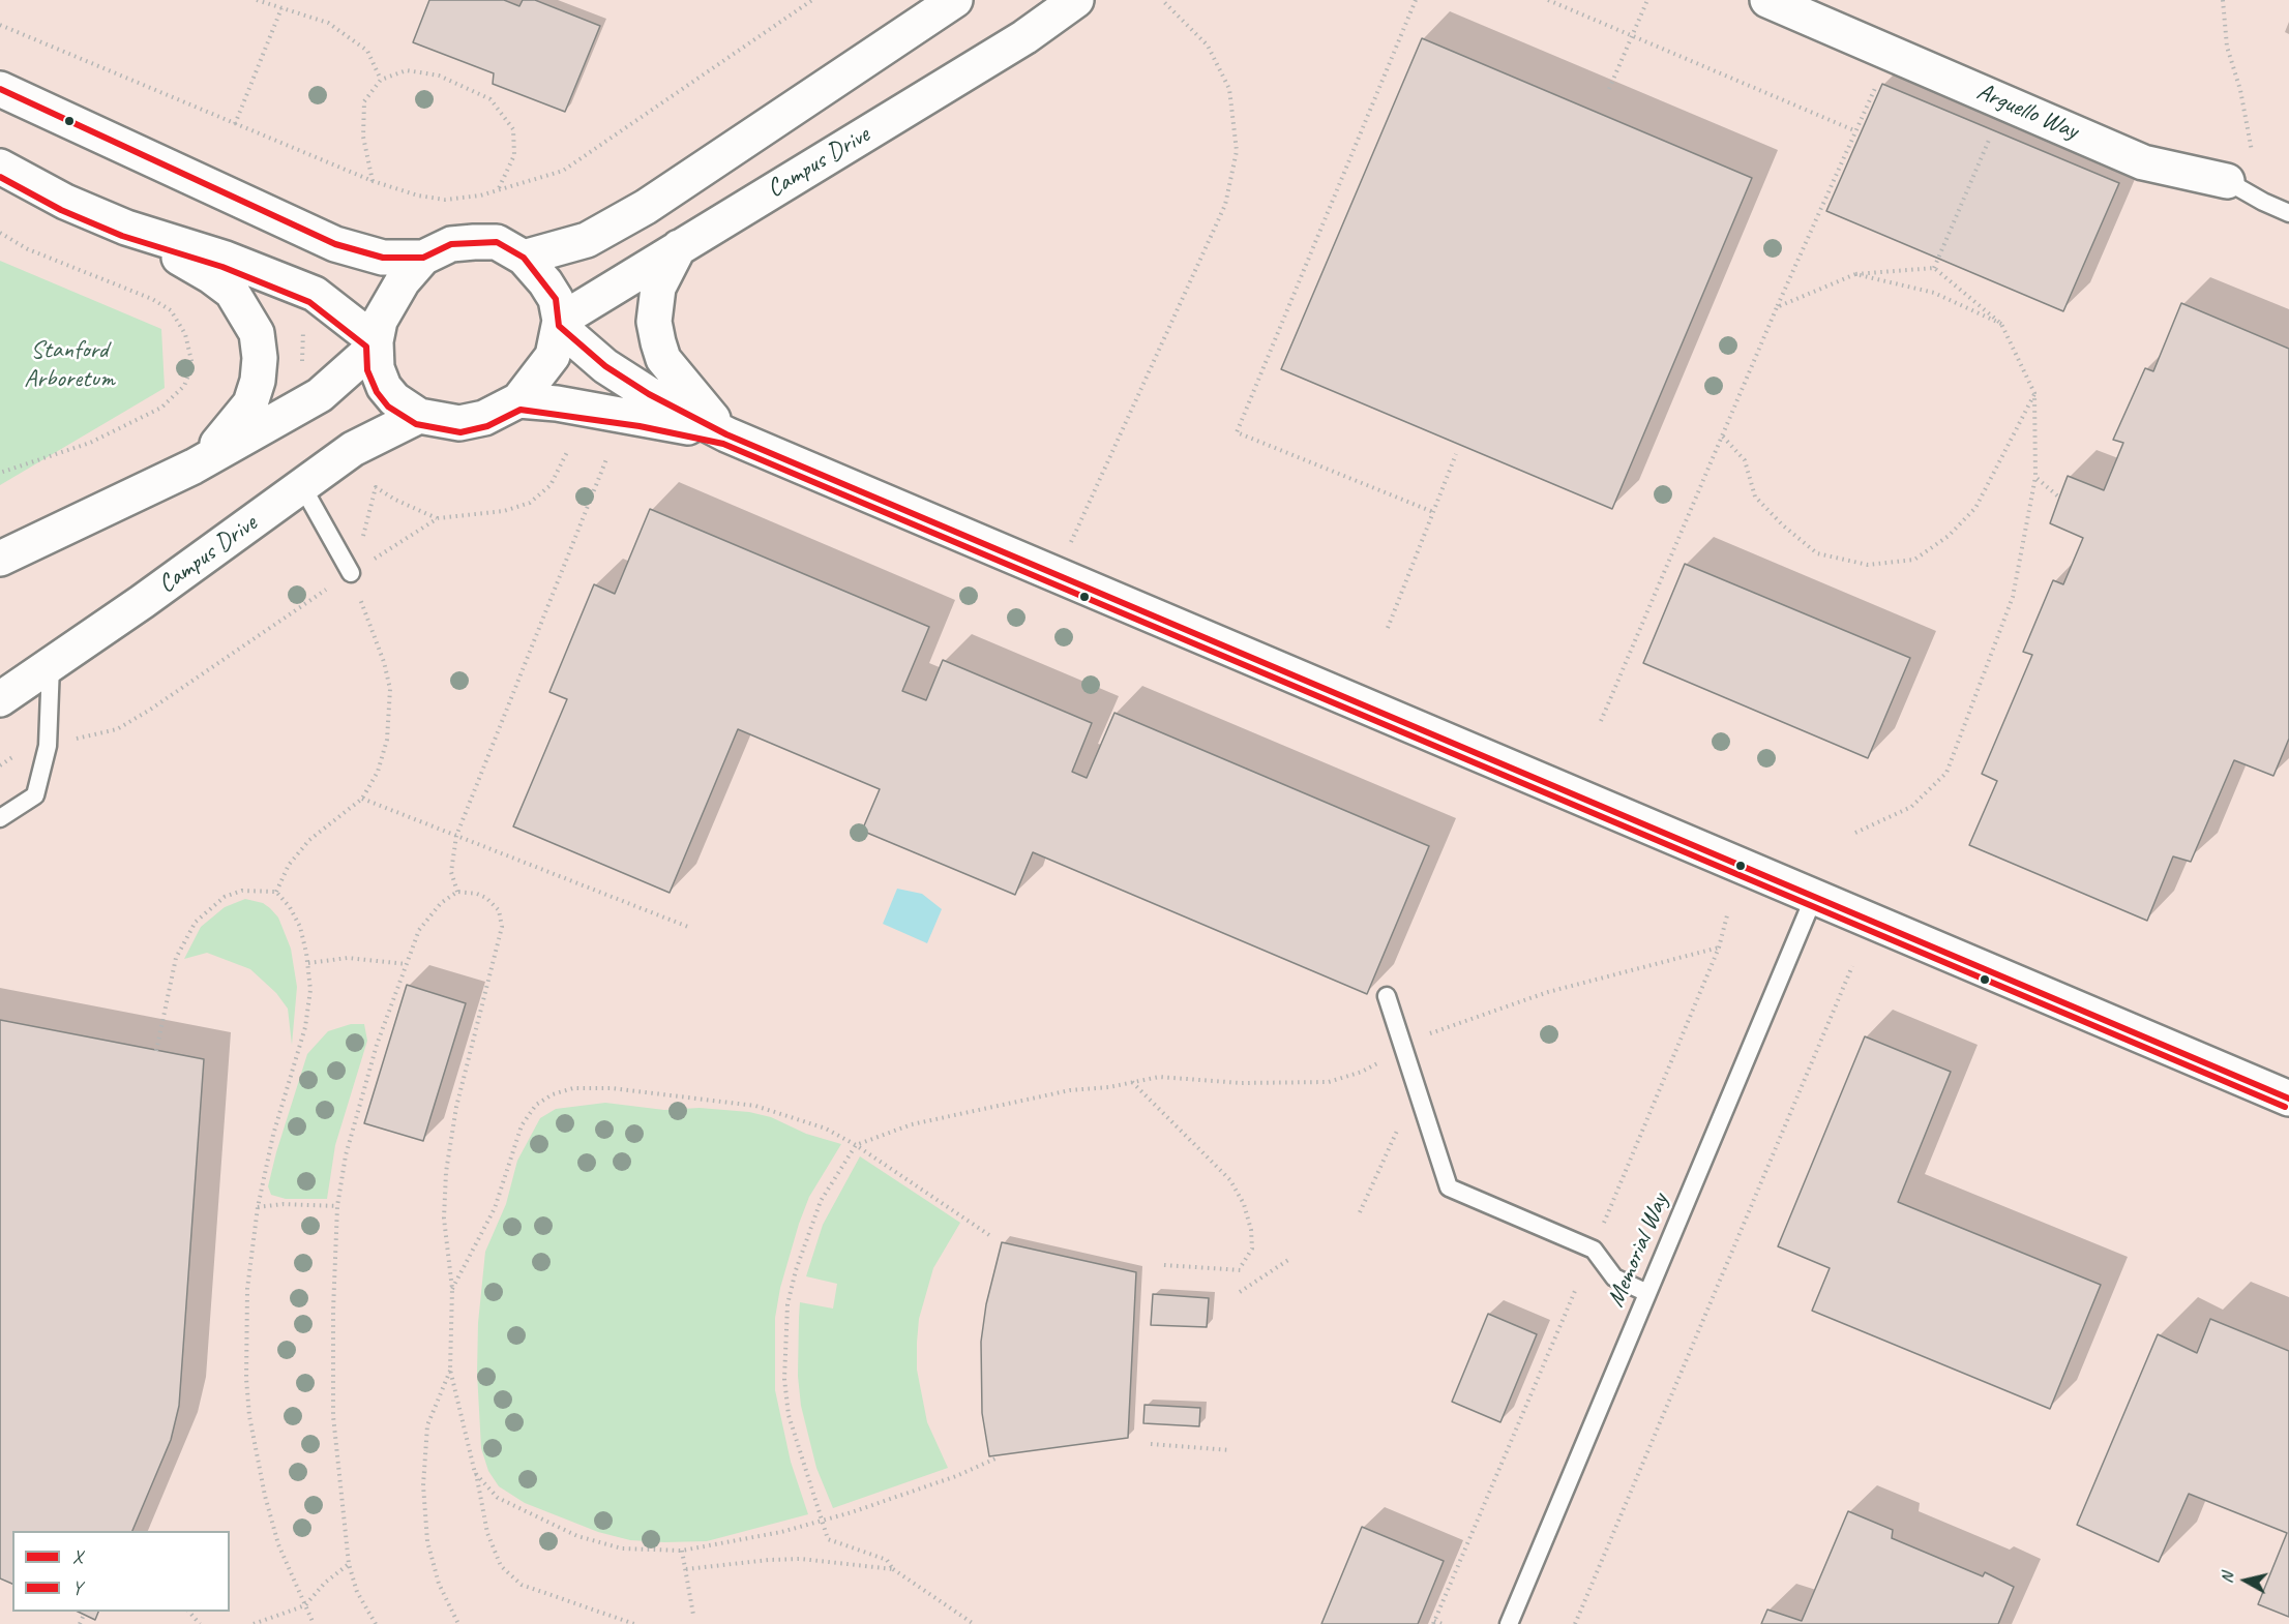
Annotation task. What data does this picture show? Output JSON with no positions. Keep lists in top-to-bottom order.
{
  "streets": {
    "street": ["Arguello Way", "Campus Drive"],
    "lane": ["Memorial Way"]
  },
  "parks": ["Stanford Arboretum"],
  "lines": ["transit line X", "transit line Y"],
  "legend": ["X", "Y"],
  "north": "left"
}
